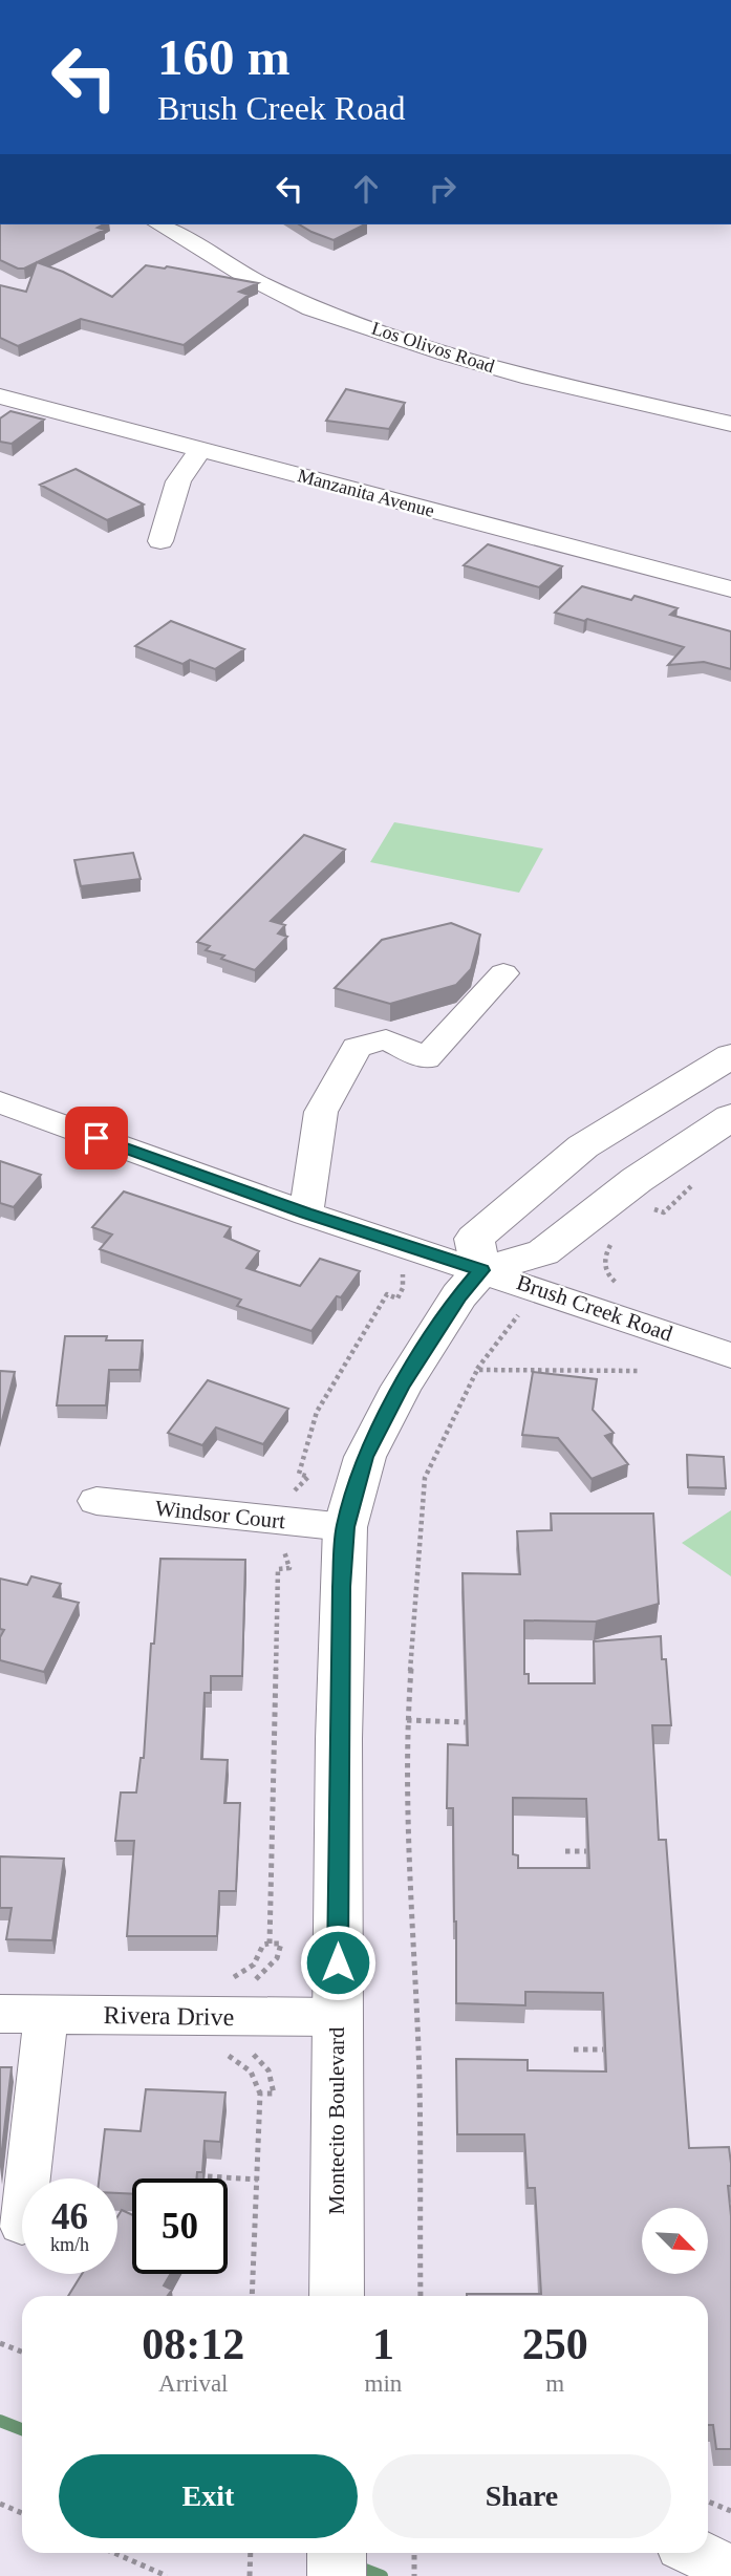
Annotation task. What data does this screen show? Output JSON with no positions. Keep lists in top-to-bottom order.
{
  "streets": {
    "main road": ["Montecito Boulevard"],
    "street": [
      "Los Olivos Road",
      "Manzanita Avenue",
      "Brush Creek Road",
      "Windsor Court",
      "Rivera Drive"
    ]
  },
  "crossings": [
    ["Brush Creek Road", "Montecito Boulevard"],
    ["Windsor Court", "Montecito Boulevard"],
    ["Rivera Drive", "Montecito Boulevard"]
  ],
  "north": "bottom right",
  "page": {
    "turn": ["160 m", "Brush Creek Road"],
    "speed": "46 km/h",
    "limit": "50",
    "eta": [
      "08:12",
      "Arrival",
      "1",
      "min",
      "250",
      "m"
    ],
    "buttons": ["Exit", "Share"]
  }
}
